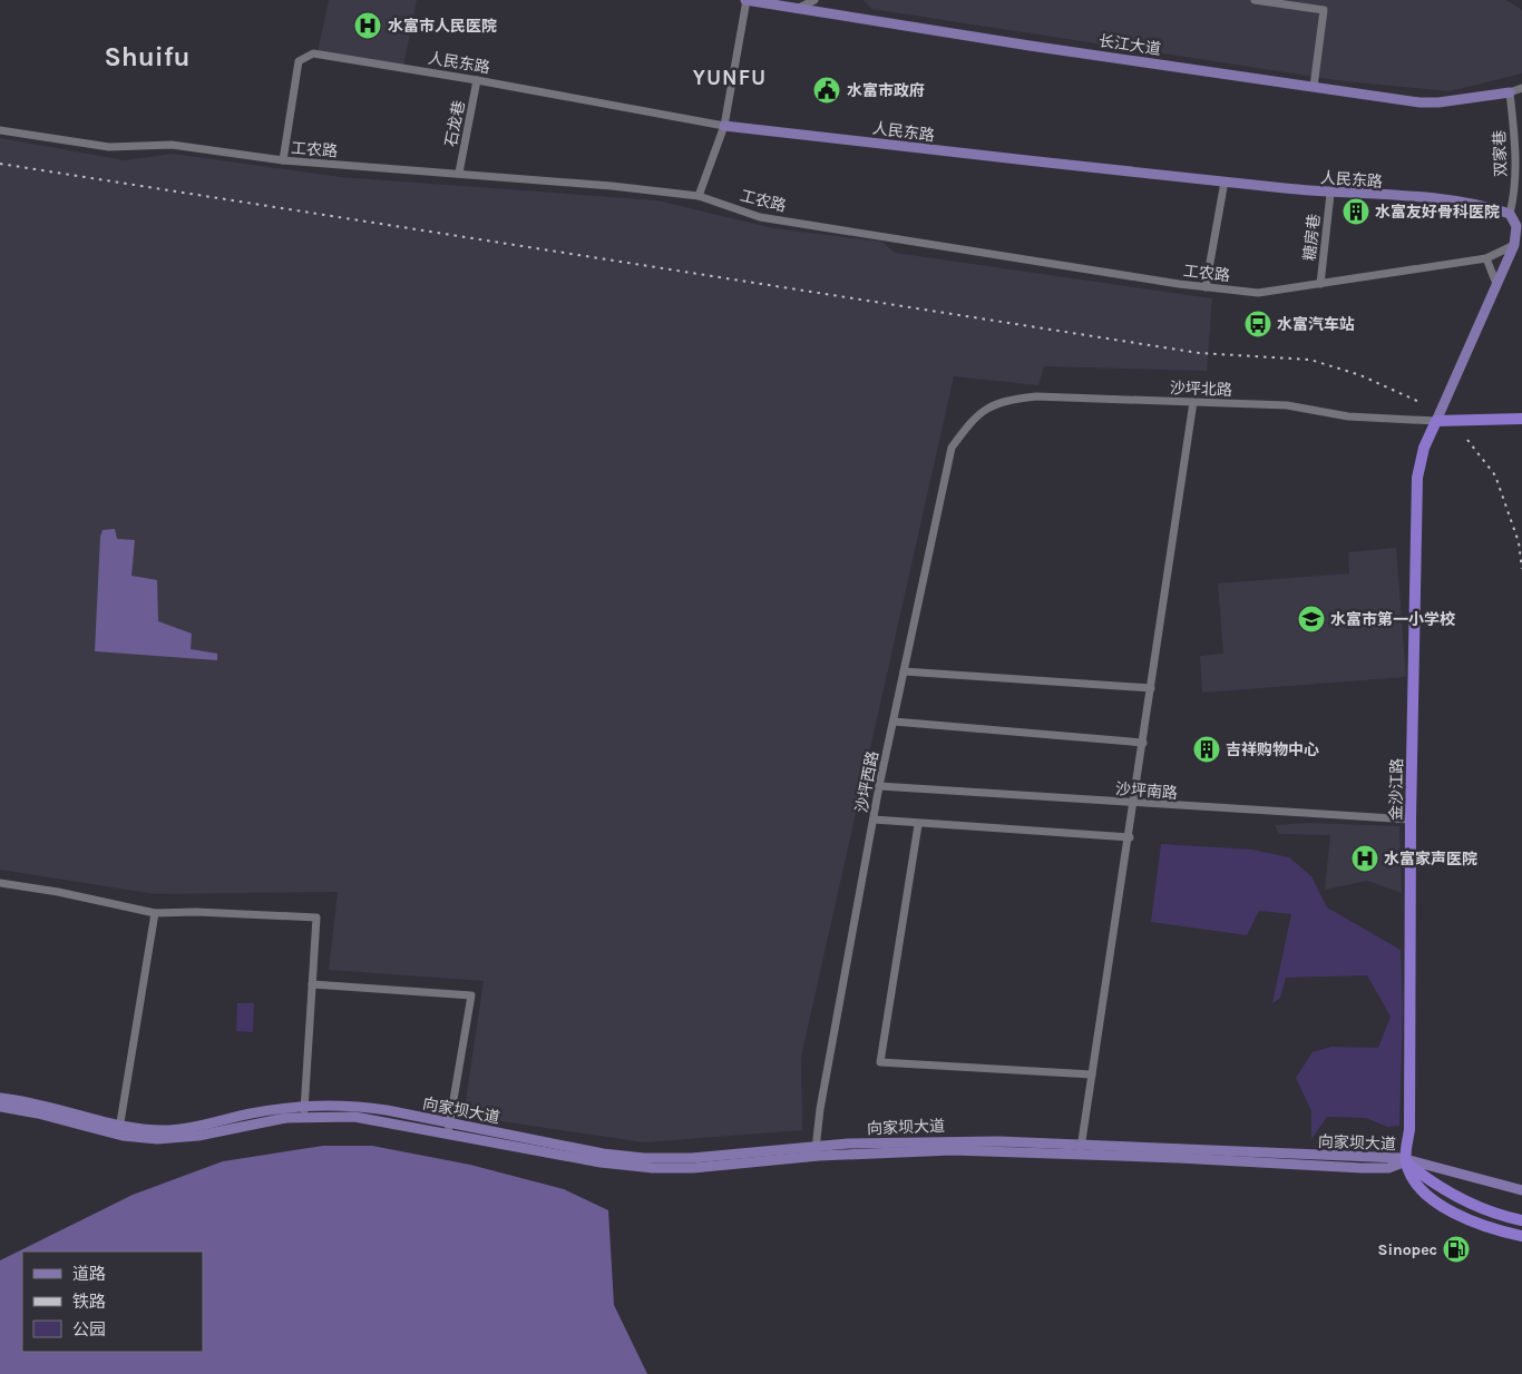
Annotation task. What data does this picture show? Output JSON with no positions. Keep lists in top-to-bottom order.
{
  "streets": {
    "highway": ["金沙江路"],
    "main road": ["长江大道", "人民东路", "向家坝大道"],
    "street": [
      "石龙巷",
      "工农路",
      "双家巷",
      "糖房巷",
      "沙坪北路",
      "沙坪西路",
      "沙坪南路"
    ]
  },
  "crossings": [
    ["长江大道", "双家巷"],
    ["人民东路", "石龙巷"],
    ["人民东路", "工农路"],
    ["人民东路", "双家巷"],
    ["人民东路", "糖房巷"],
    ["石龙巷", "工农路"],
    ["工农路", "糖房巷"],
    ["沙坪北路", "沙坪西路"],
    ["沙坪北路", "金沙江路"],
    ["沙坪西路", "沙坪南路"],
    ["沙坪西路", "向家坝大道"],
    ["金沙江路", "沙坪南路"],
    ["金沙江路", "向家坝大道"]
  ],
  "districts": ["Shuifu", "YUNFU"],
  "places": {
    "hospital": ["水富市人民医院", "水富家声医院"],
    "public building": ["水富市政府"],
    "building": ["水富友好骨科医院", "吉祥购物中心"],
    "bus stop": ["水富汽车站"],
    "school or university": ["水富市第一小学校"],
    "fuel station": ["Sinopec"]
  },
  "legend": ["道路", "铁路", "公园"]
}
